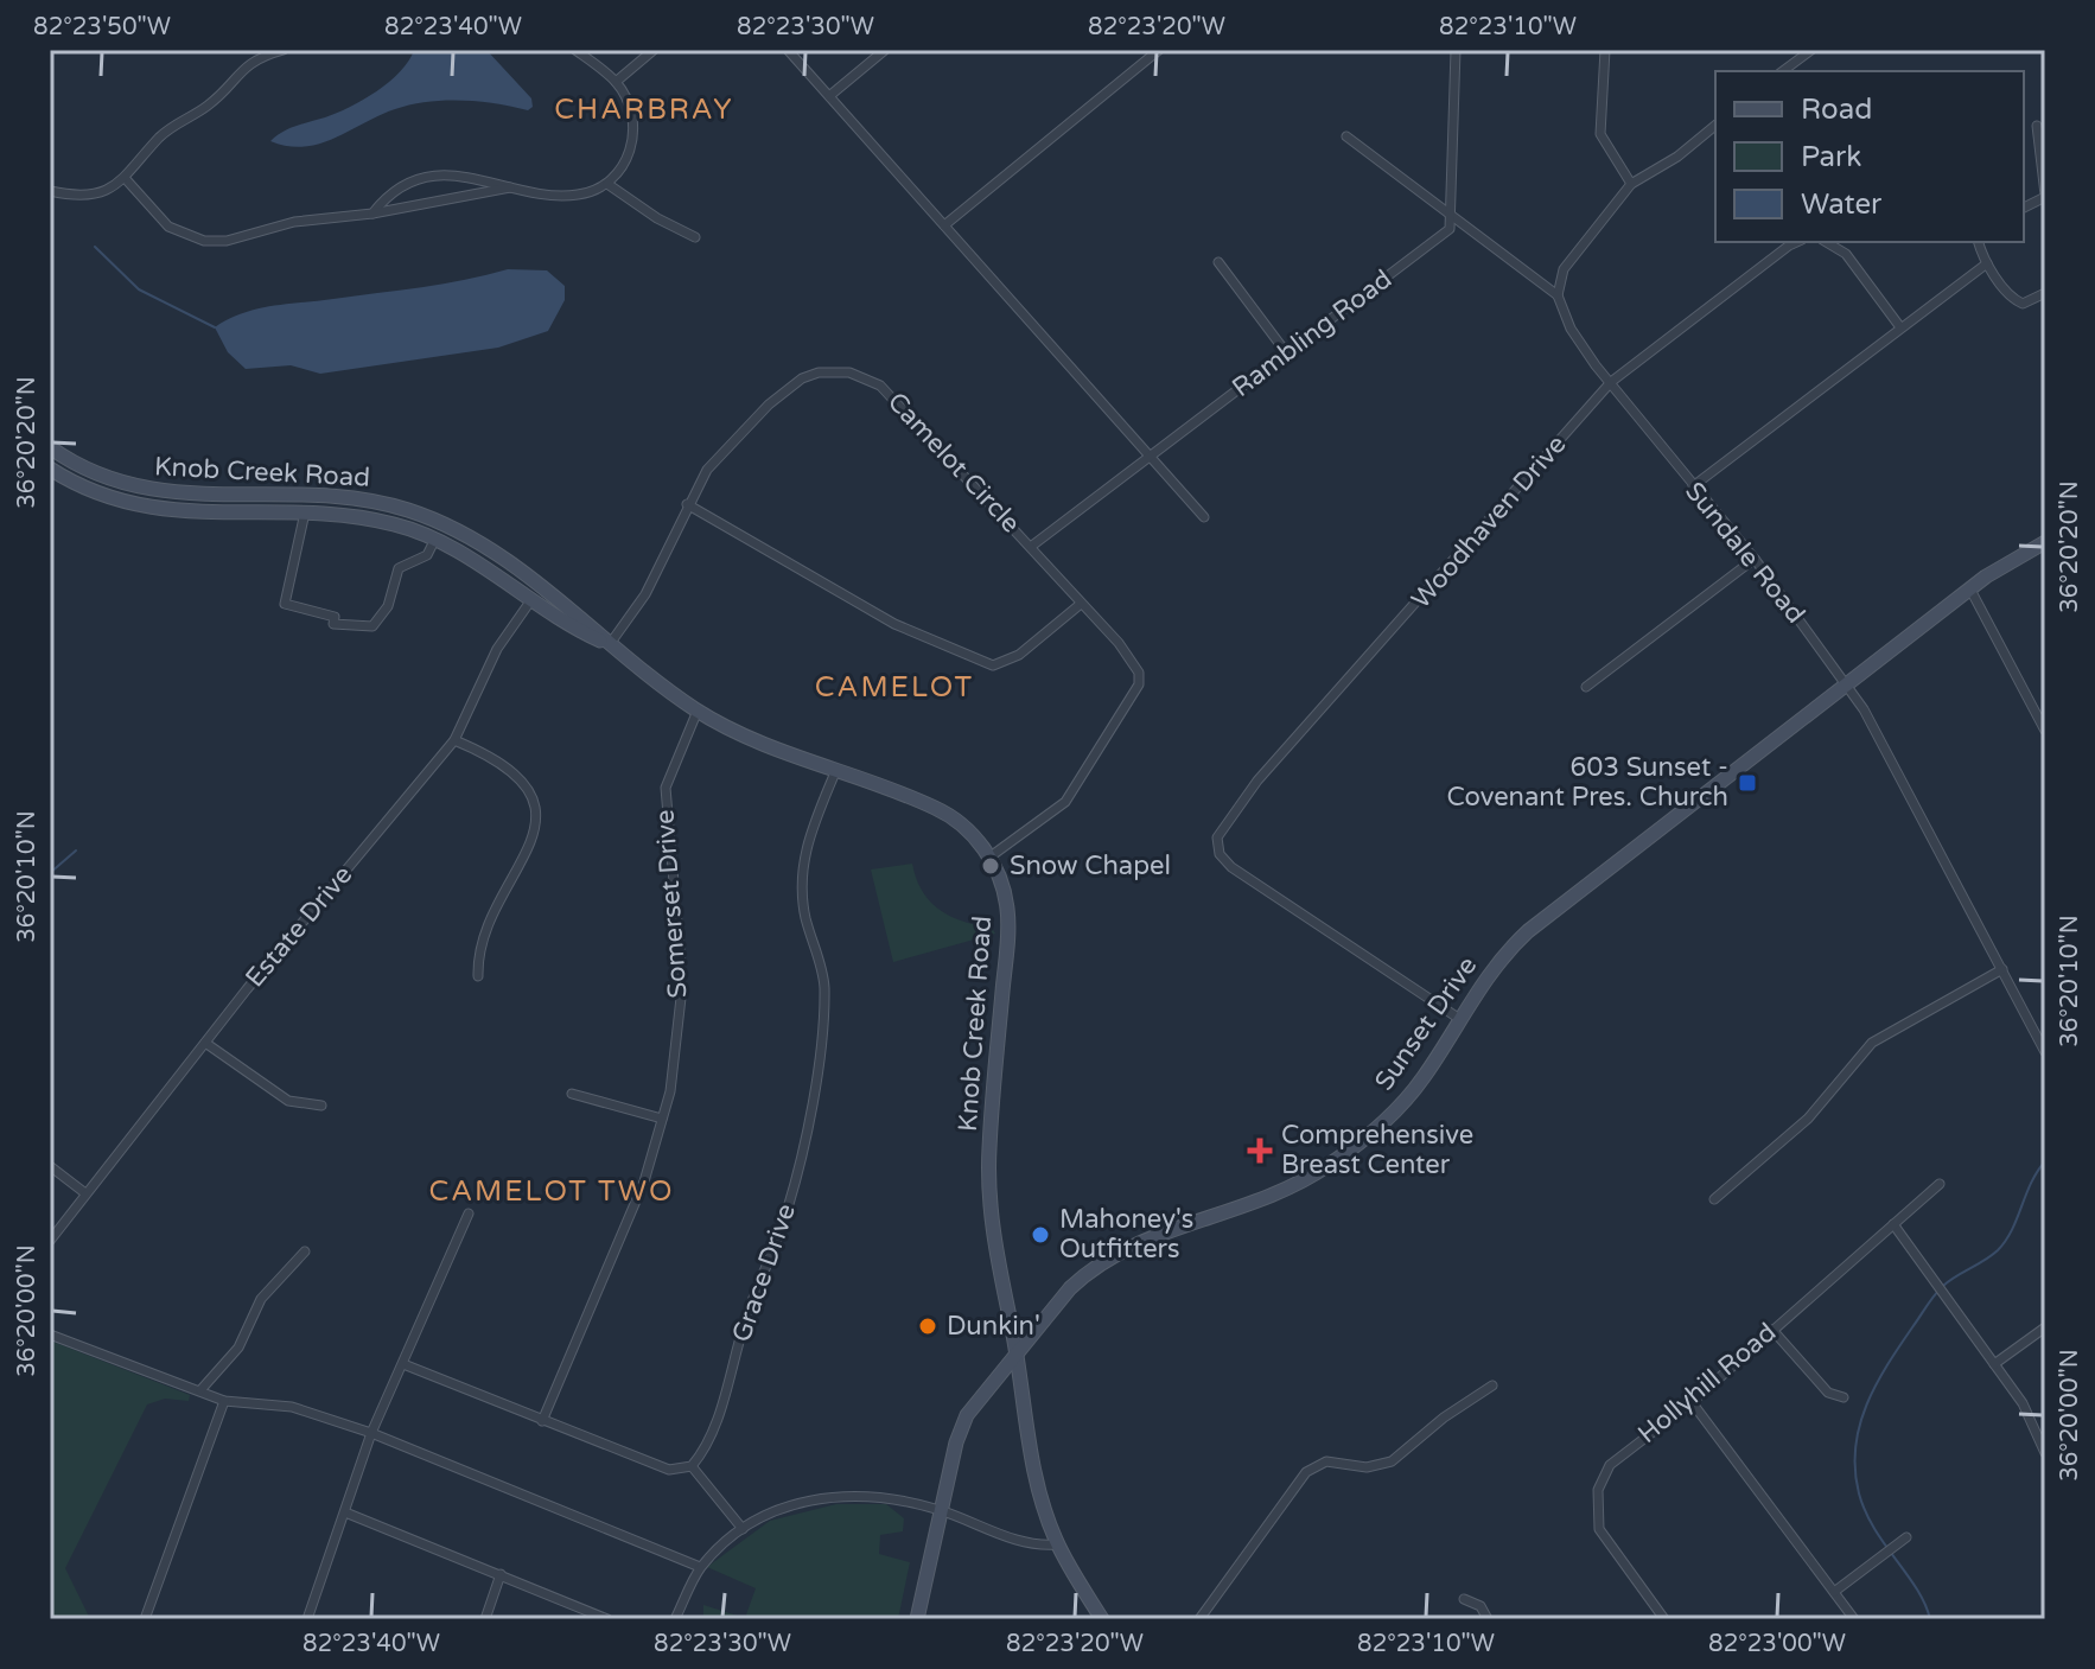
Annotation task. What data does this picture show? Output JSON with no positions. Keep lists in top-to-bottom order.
{
  "streets": {
    "main road": ["Knob Creek Road", "Sunset Drive"],
    "street": [
      "Rambling Road",
      "Camelot Circle",
      "Woodhaven Drive",
      "Sundale Road",
      "Somerset Drive",
      "Estate Drive",
      "Grace Drive",
      "Hollyhill Road"
    ]
  },
  "crossings": [
    ["Rambling Road", "Camelot Circle"],
    ["Rambling Road", "Sundale Road"],
    ["Camelot Circle", "Knob Creek Road"],
    ["Knob Creek Road", "Somerset Drive"],
    ["Knob Creek Road", "Estate Drive"],
    ["Knob Creek Road", "Sunset Drive"],
    ["Knob Creek Road", "Grace Drive"],
    ["Woodhaven Drive", "Sundale Road"],
    ["Woodhaven Drive", "Sunset Drive"],
    ["Sundale Road", "Sunset Drive"]
  ],
  "districts": ["CHARBRAY", "CAMELOT", "CAMELOT TWO"],
  "places": {
    "transit": ["603 Sunset - Covenant Pres. Church"],
    "other": ["Snow Chapel", "Mahoney's Outfitters", "Dunkin'"],
    "health": ["Comprehensive Breast Center"]
  },
  "legend": ["Road", "Park", "Water"],
  "coordinates": [
    "82°23'50\"W",
    "82°23'40\"W",
    "82°23'30\"W",
    "82°23'20\"W",
    "82°23'10\"W",
    "36°20'20\"N",
    "36°20'10\"N",
    "36°20'00\"N",
    "82°23'00\"W"
  ]
}
